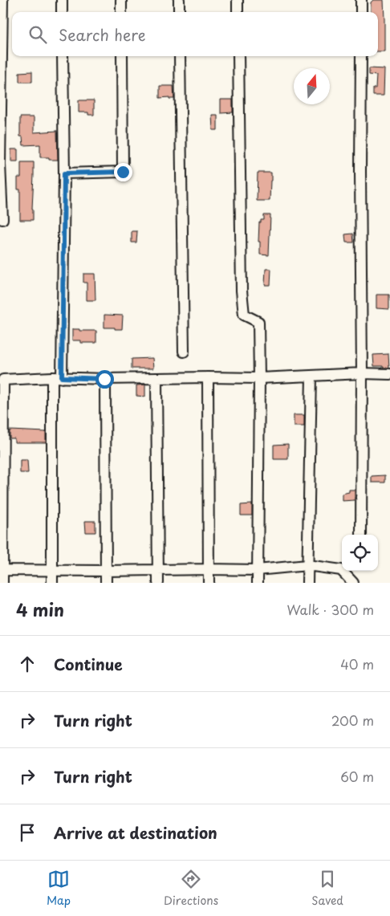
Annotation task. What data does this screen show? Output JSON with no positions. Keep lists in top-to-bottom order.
{
  "north": "top",
  "page": {
    "search": "Search here",
    "heading": ["4 min", "Walk · 300 m"],
    "list": [
      ["Continue", "40 m"],
      ["Turn right", "200 m"],
      ["Turn right", "60 m"],
      "Arrive at destination"
    ],
    "nav": ["Map", "Directions", "Saved"]
  }
}
